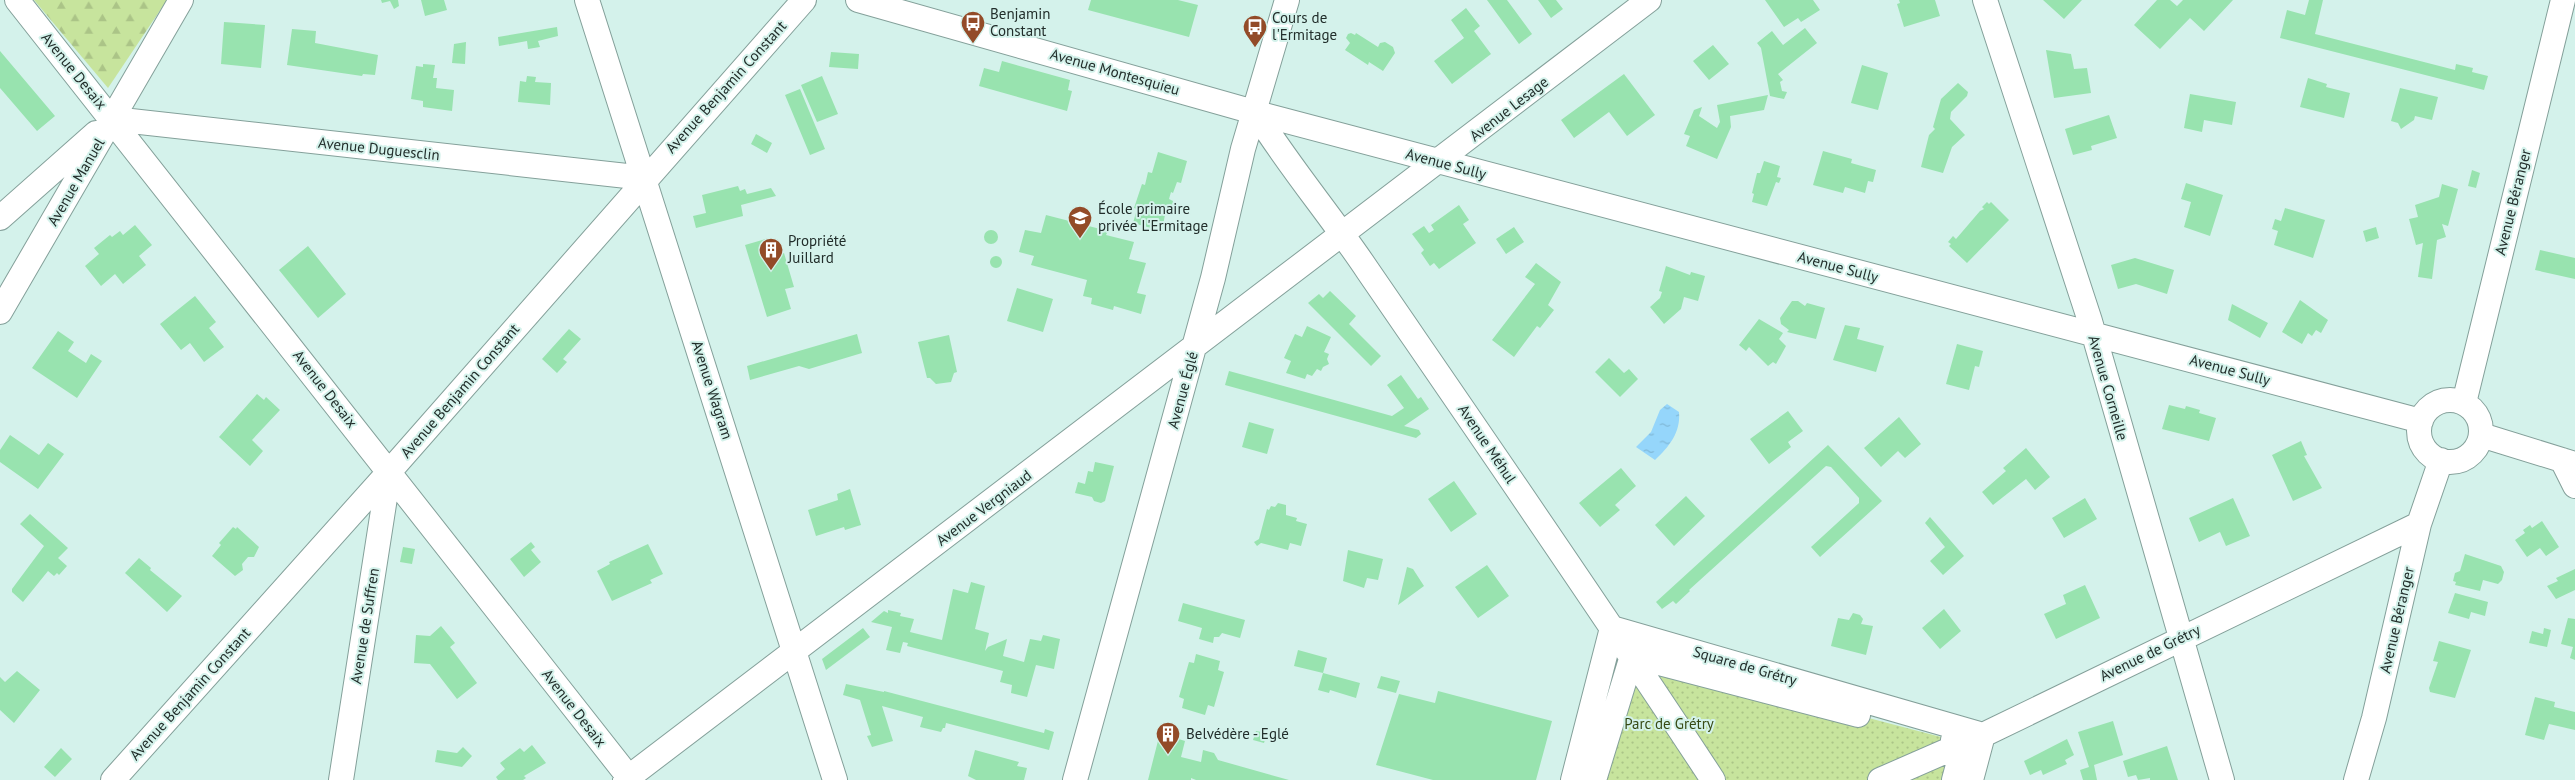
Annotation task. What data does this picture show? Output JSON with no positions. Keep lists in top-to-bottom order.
{
  "streets": {
    "street": [
      "Avenue Desaix",
      "Avenue Montesquieu",
      "Avenue Benjamin Constant",
      "Avenue Lesage",
      "Avenue Duguesclin",
      "Avenue Sully",
      "Avenue Manuel",
      "Avenue Béranger",
      "Avenue Corneille",
      "Avenue Wagram",
      "Avenue Églé",
      "Avenue Méhul",
      "Avenue Vergniaud",
      "Avenue de Suffren",
      "Avenue de Grétry",
      "Square de Grétry"
    ]
  },
  "crossings": [
    ["Avenue Desaix", "Avenue Benjamin Constant"],
    ["Avenue Desaix", "Avenue Duguesclin"],
    ["Avenue Desaix", "Avenue Manuel"],
    ["Avenue Desaix", "Avenue Vergniaud"],
    ["Avenue Desaix", "Avenue de Suffren"],
    ["Avenue Montesquieu", "Avenue Sully"],
    ["Avenue Montesquieu", "Avenue Églé"],
    ["Avenue Montesquieu", "Avenue Méhul"],
    ["Avenue Benjamin Constant", "Avenue Duguesclin"],
    ["Avenue Benjamin Constant", "Avenue Wagram"],
    ["Avenue Benjamin Constant", "Avenue de Suffren"],
    ["Avenue Lesage", "Avenue Sully"],
    ["Avenue Lesage", "Avenue Méhul"],
    ["Avenue Lesage", "Avenue Vergniaud"],
    ["Avenue Duguesclin", "Avenue Manuel"],
    ["Avenue Duguesclin", "Avenue Wagram"],
    ["Avenue Sully", "Avenue Béranger"],
    ["Avenue Sully", "Avenue Corneille"],
    ["Avenue Sully", "Avenue Églé"],
    ["Avenue Sully", "Avenue Méhul"],
    ["Avenue Béranger", "Avenue de Grétry"],
    ["Avenue Corneille", "Avenue de Grétry"],
    ["Avenue Wagram", "Avenue Vergniaud"],
    ["Avenue Églé", "Avenue Méhul"],
    ["Avenue Églé", "Avenue Vergniaud"],
    ["Avenue Méhul", "Avenue Vergniaud"],
    ["Avenue Méhul", "Square de Grétry"],
    ["Avenue de Grétry", "Square de Grétry"]
  ],
  "parks": ["Parc de Grétry"],
  "places": {
    "bus stop": ["Benjamin Constant", "Cours de l'Ermitage"],
    "school or university": ["École primaire privée L'Ermitage"],
    "building": ["Propriété Juillard", "Belvédère - Eglé"]
  }
}
